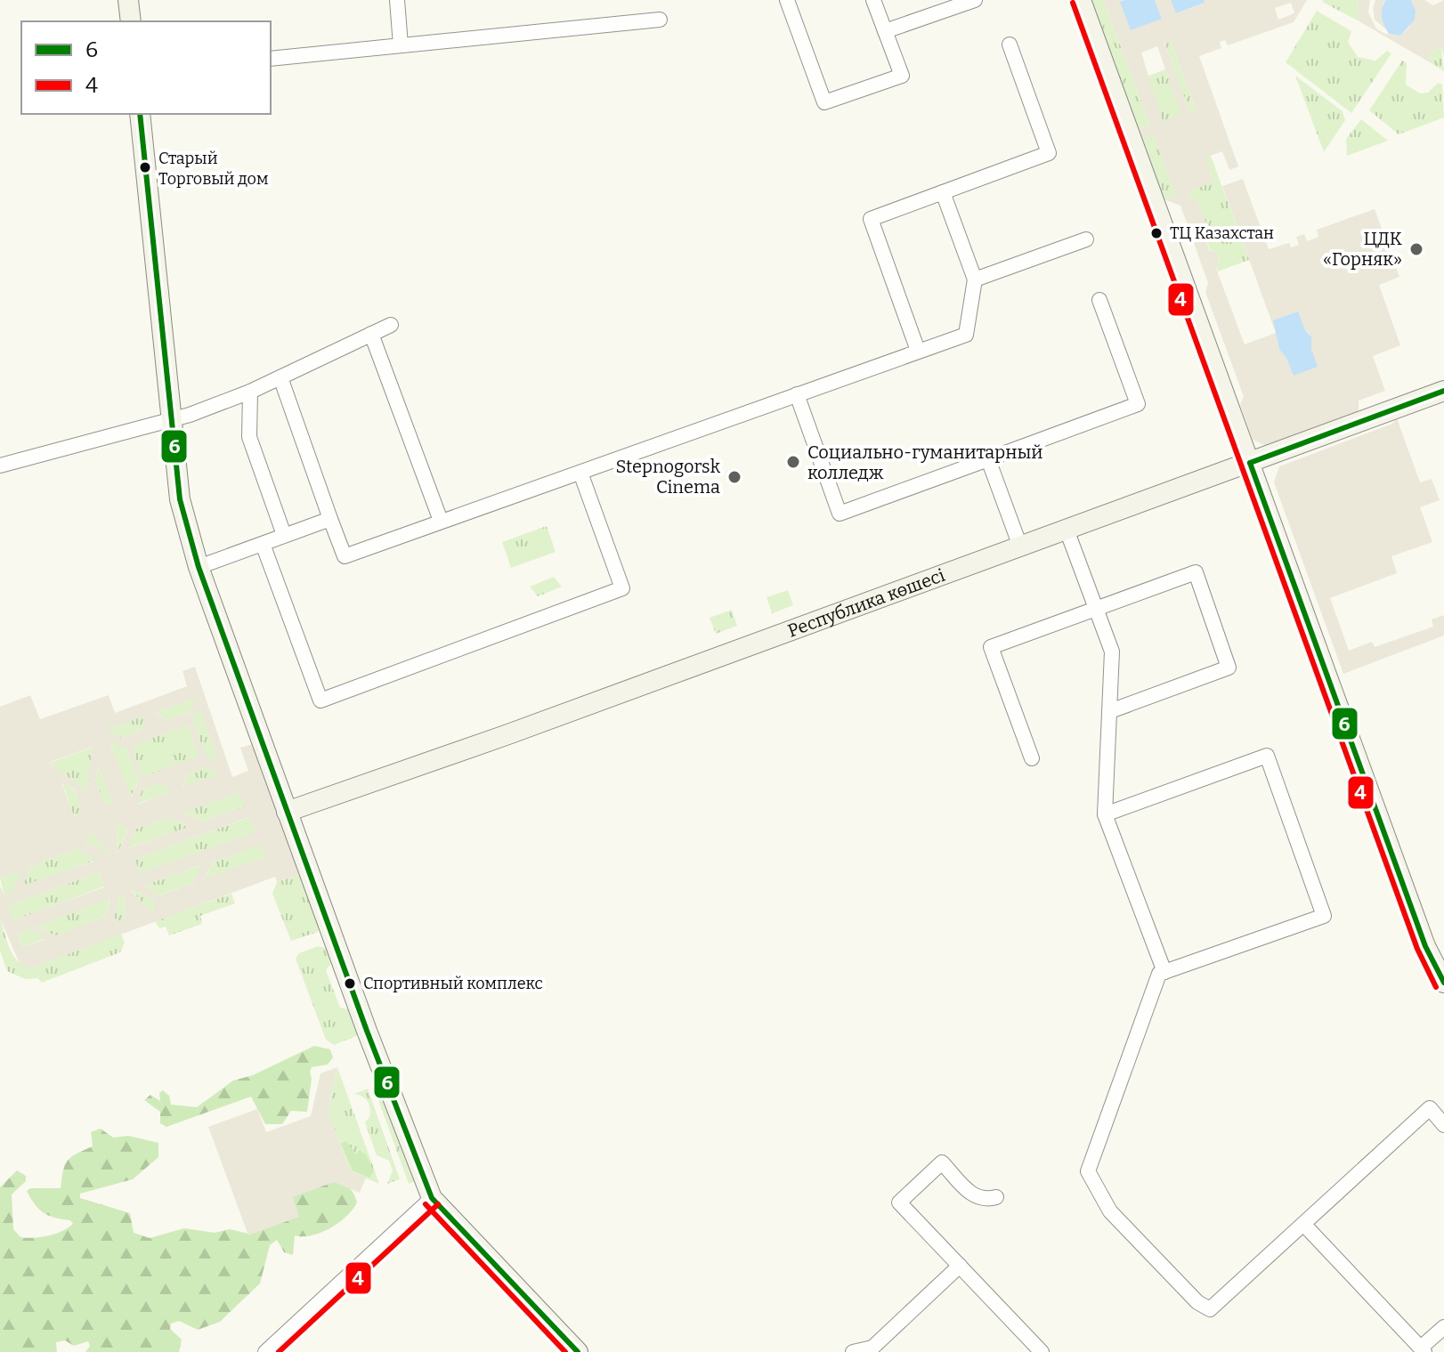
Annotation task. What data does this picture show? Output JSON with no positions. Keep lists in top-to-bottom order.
{
  "streets": {
    "street": ["Республика көшесі"]
  },
  "places": [
    "Старый Торговый дом",
    "ТЦ Казахстан",
    "ЦДК «Горняк»",
    "Социально-гуманитарный колледж",
    "Stepnogorsk Cinema",
    "Спортивный комплекс"
  ],
  "lines": ["transit line 4", "transit line 6"],
  "legend": ["6", "4"]
}
